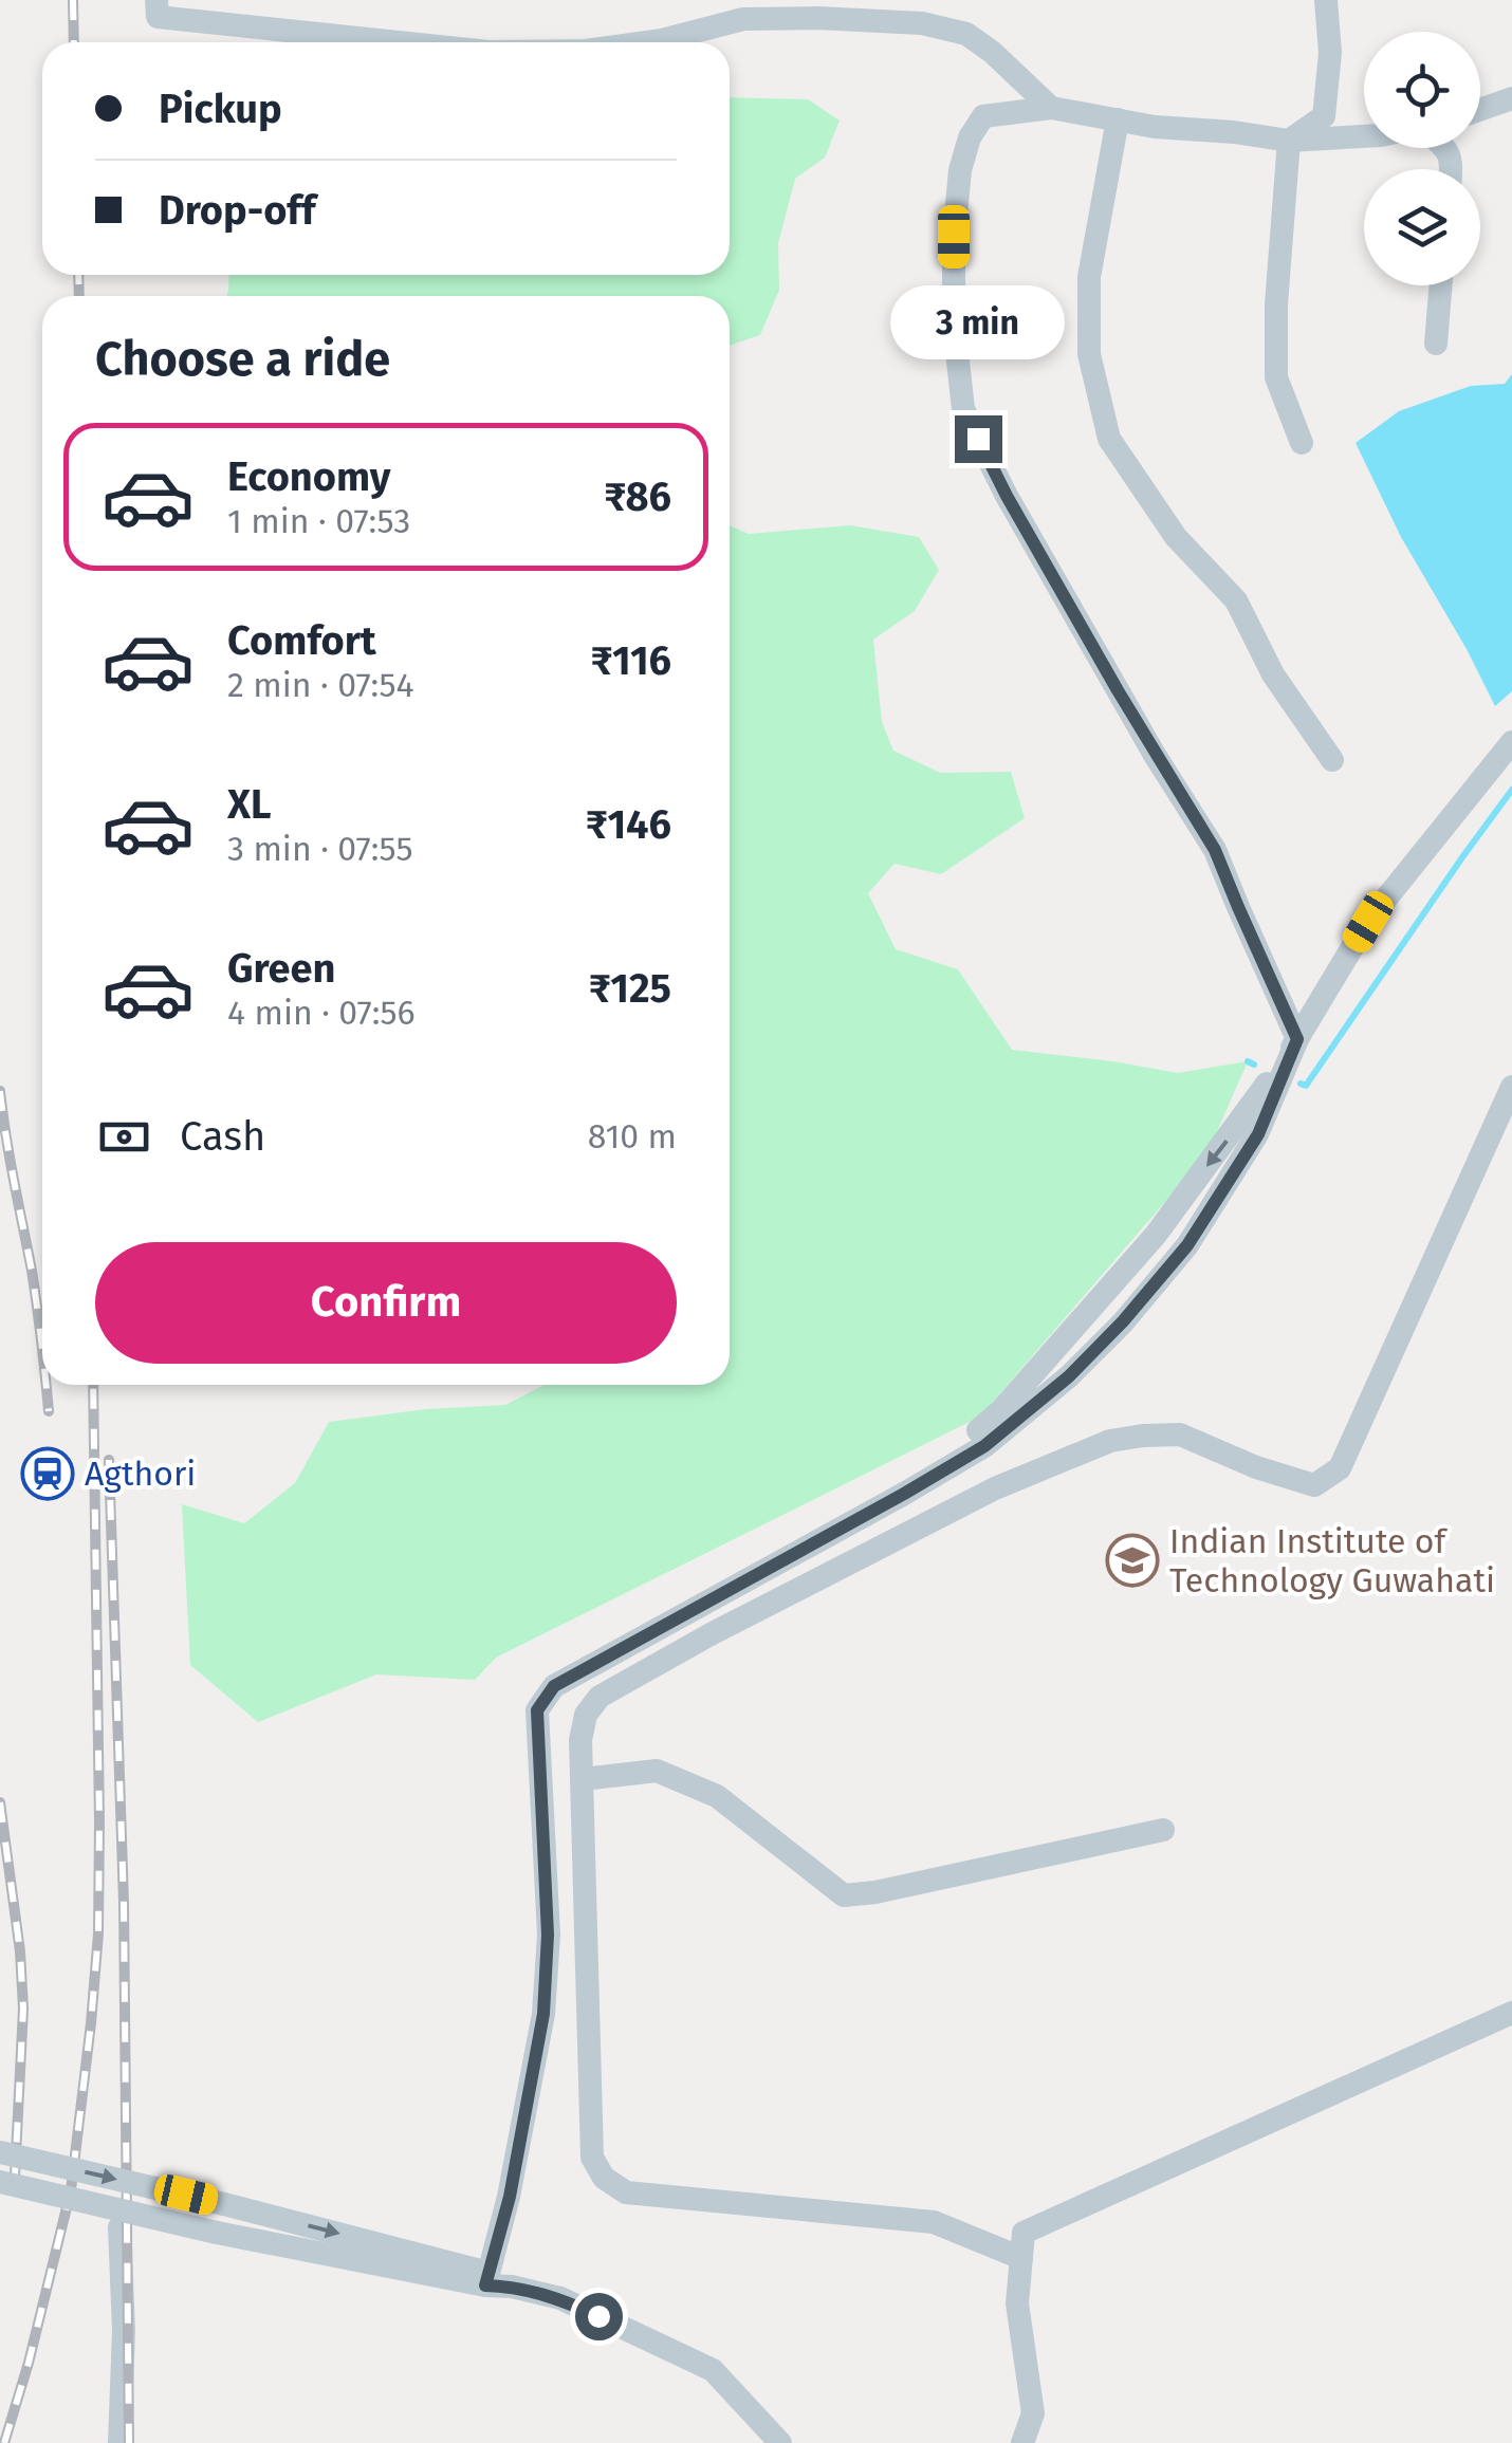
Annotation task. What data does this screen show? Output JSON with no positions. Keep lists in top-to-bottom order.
{
  "places": {
    "station": ["Agthori"],
    "school or university": ["Indian Institute of Technology Guwahati"]
  },
  "page": {
    "banner": ["Pickup", "Drop-off"],
    "bubble": "3 min",
    "heading": "Choose a ride",
    "list": [
      {
        "name": "Economy",
        "note": "1 min · 07:53",
        "value": "₹86"
      },
      {
        "name": "Comfort",
        "note": "2 min · 07:54",
        "value": "₹116"
      },
      {
        "name": "XL",
        "note": "3 min · 07:55",
        "value": "₹146"
      },
      {
        "name": "Green",
        "note": "4 min · 07:56",
        "value": "₹125"
      }
    ],
    "pay": ["Cash", "810 m"],
    "buttons": "Confirm"
  }
}
